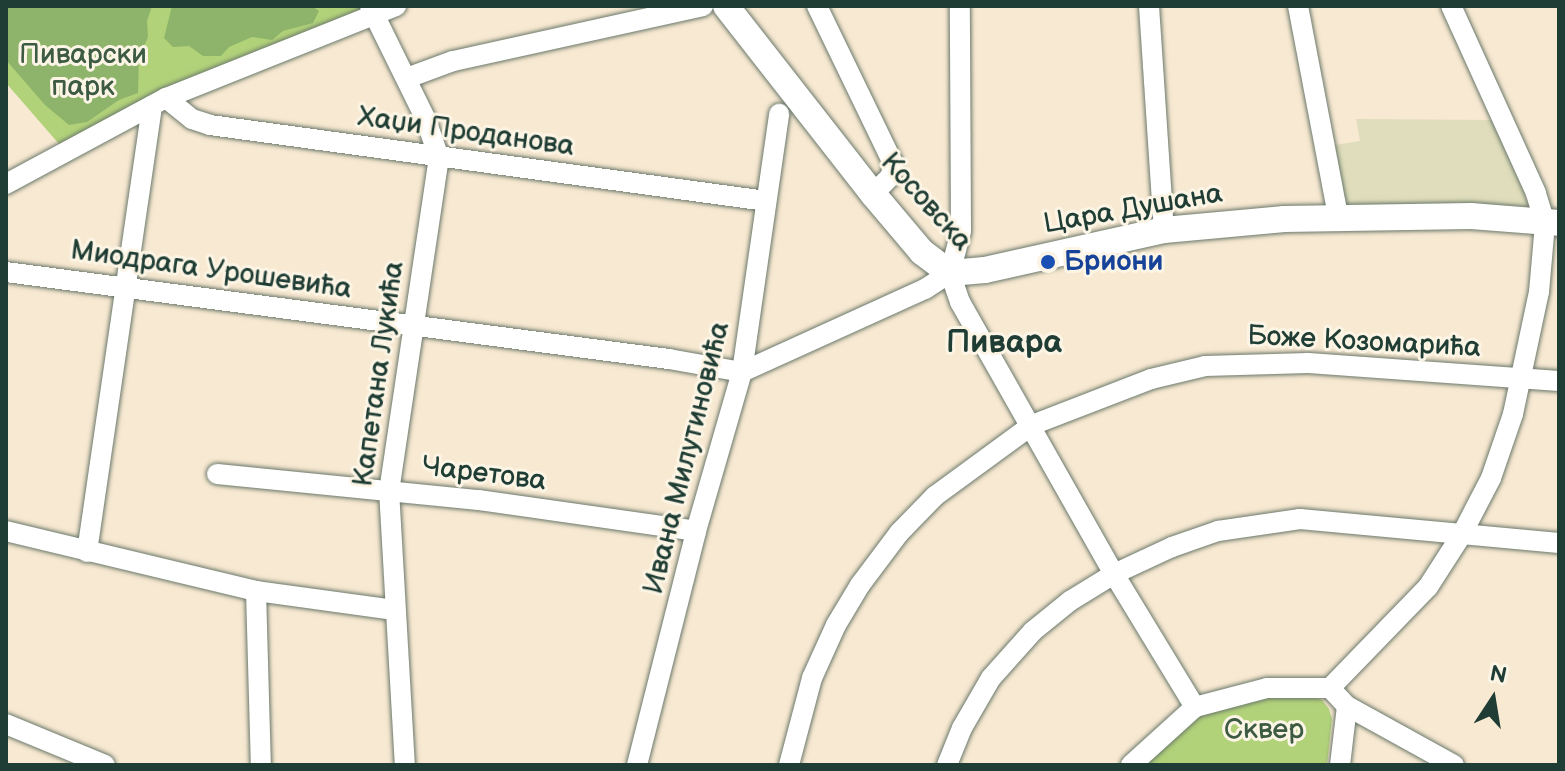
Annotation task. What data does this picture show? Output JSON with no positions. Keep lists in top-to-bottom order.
{
  "streets": {
    "street": [
      "Хаџи Проданова",
      "Косовска",
      "Цара Душана",
      "Миодрага Урошевића",
      "Боже Козомарића",
      "Капетана Лукића",
      "Ивана Милутиновића",
      "Чаретова"
    ]
  },
  "crossings": [
    ["Хаџи Проданова", "Капетана Лукића"],
    ["Хаџи Проданова", "Ивана Милутиновића"],
    ["Косовска", "Цара Душана"],
    ["Косовска", "Боже Козомарића"],
    ["Цара Душана", "Миодрага Урошевића"],
    ["Цара Душана", "Ивана Милутиновића"],
    ["Миодрага Урошевића", "Капетана Лукића"],
    ["Миодрага Урошевића", "Ивана Милутиновића"],
    ["Капетана Лукића", "Чаретова"],
    ["Ивана Милутиновића", "Чаретова"]
  ],
  "districts": ["Пивара"],
  "parks": ["Пиварски парк", "Сквер"],
  "places": ["Бриони"],
  "north": "top"
}
